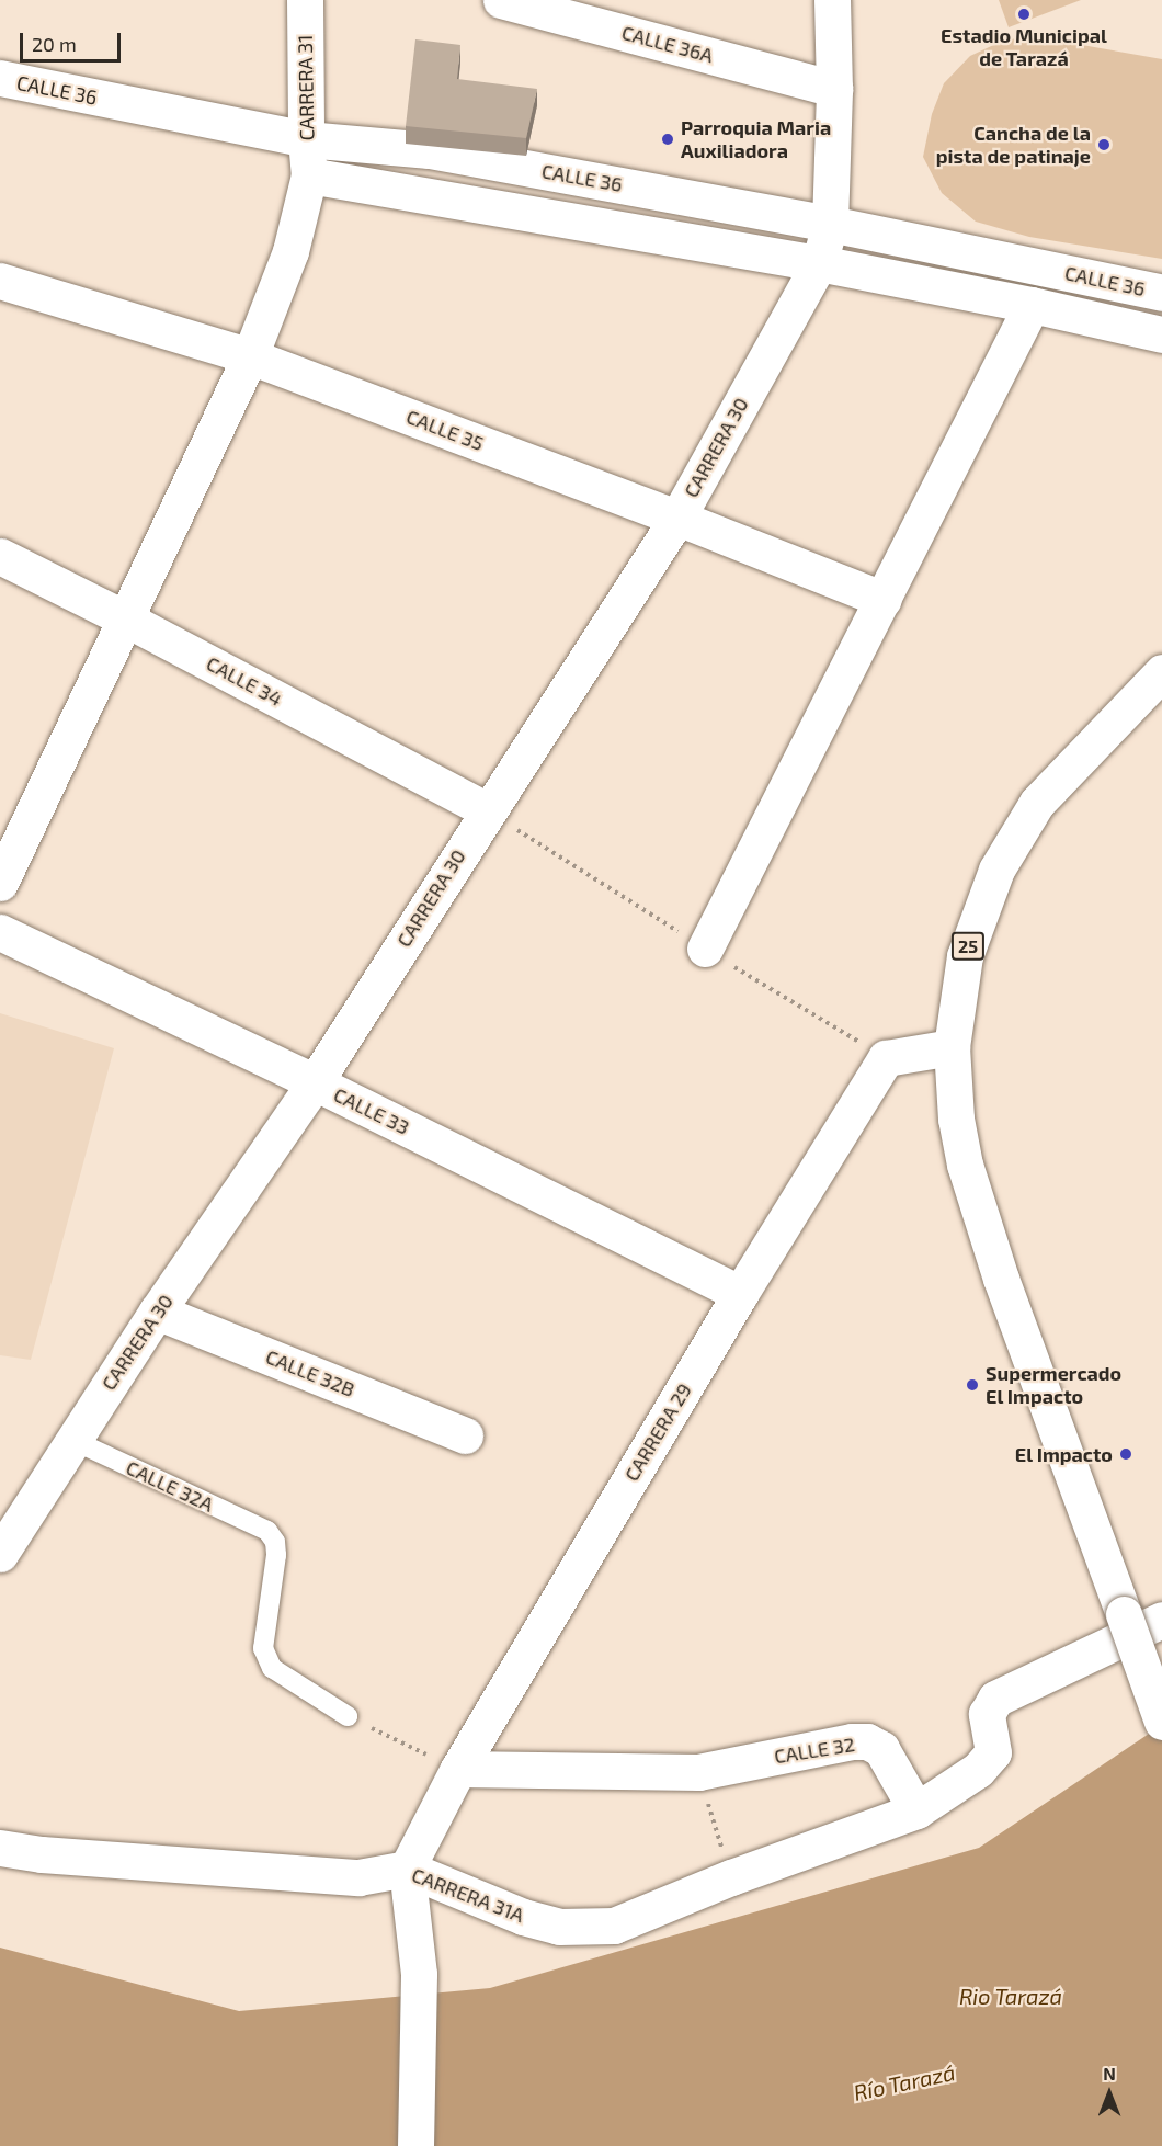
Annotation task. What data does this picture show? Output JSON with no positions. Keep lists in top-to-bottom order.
{
  "streets": {
    "street": [
      "CALLE 36A",
      "CARRERA 31",
      "CALLE 36",
      "CALLE 35",
      "CARRERA 30",
      "CALLE 34",
      "25",
      "CALLE 33",
      "CALLE 32B",
      "CARRERA 29",
      "CALLE 32",
      "CARRERA 31A"
    ],
    "lane": ["CALLE 32A"]
  },
  "crossings": [
    ["CALLE 36A", "CARRERA 30"],
    ["CARRERA 31", "CALLE 36"],
    ["CARRERA 31", "CALLE 35"],
    ["CARRERA 31", "CALLE 34"],
    ["CALLE 36", "CARRERA 30"],
    ["CALLE 35", "CARRERA 30"],
    ["CARRERA 30", "CALLE 34"],
    ["CARRERA 30", "CALLE 33"],
    ["CARRERA 30", "CALLE 32B"],
    ["CARRERA 30", "CALLE 32A"],
    ["25", "CARRERA 29"],
    ["CALLE 33", "CARRERA 29"],
    ["CARRERA 29", "CALLE 32"],
    ["CARRERA 29", "CARRERA 31A"],
    ["CALLE 32", "CARRERA 31A"]
  ],
  "water": ["Rio Tarazá", "Río Tarazá"],
  "places": [
    "Estadio Municipal de Tarazá",
    "Parroquia Maria Auxiliadora",
    "Cancha de la pista de patinaje",
    "Supermercado El Impacto",
    "El Impacto"
  ],
  "scale_bar": "20 m",
  "north": "top"
}
